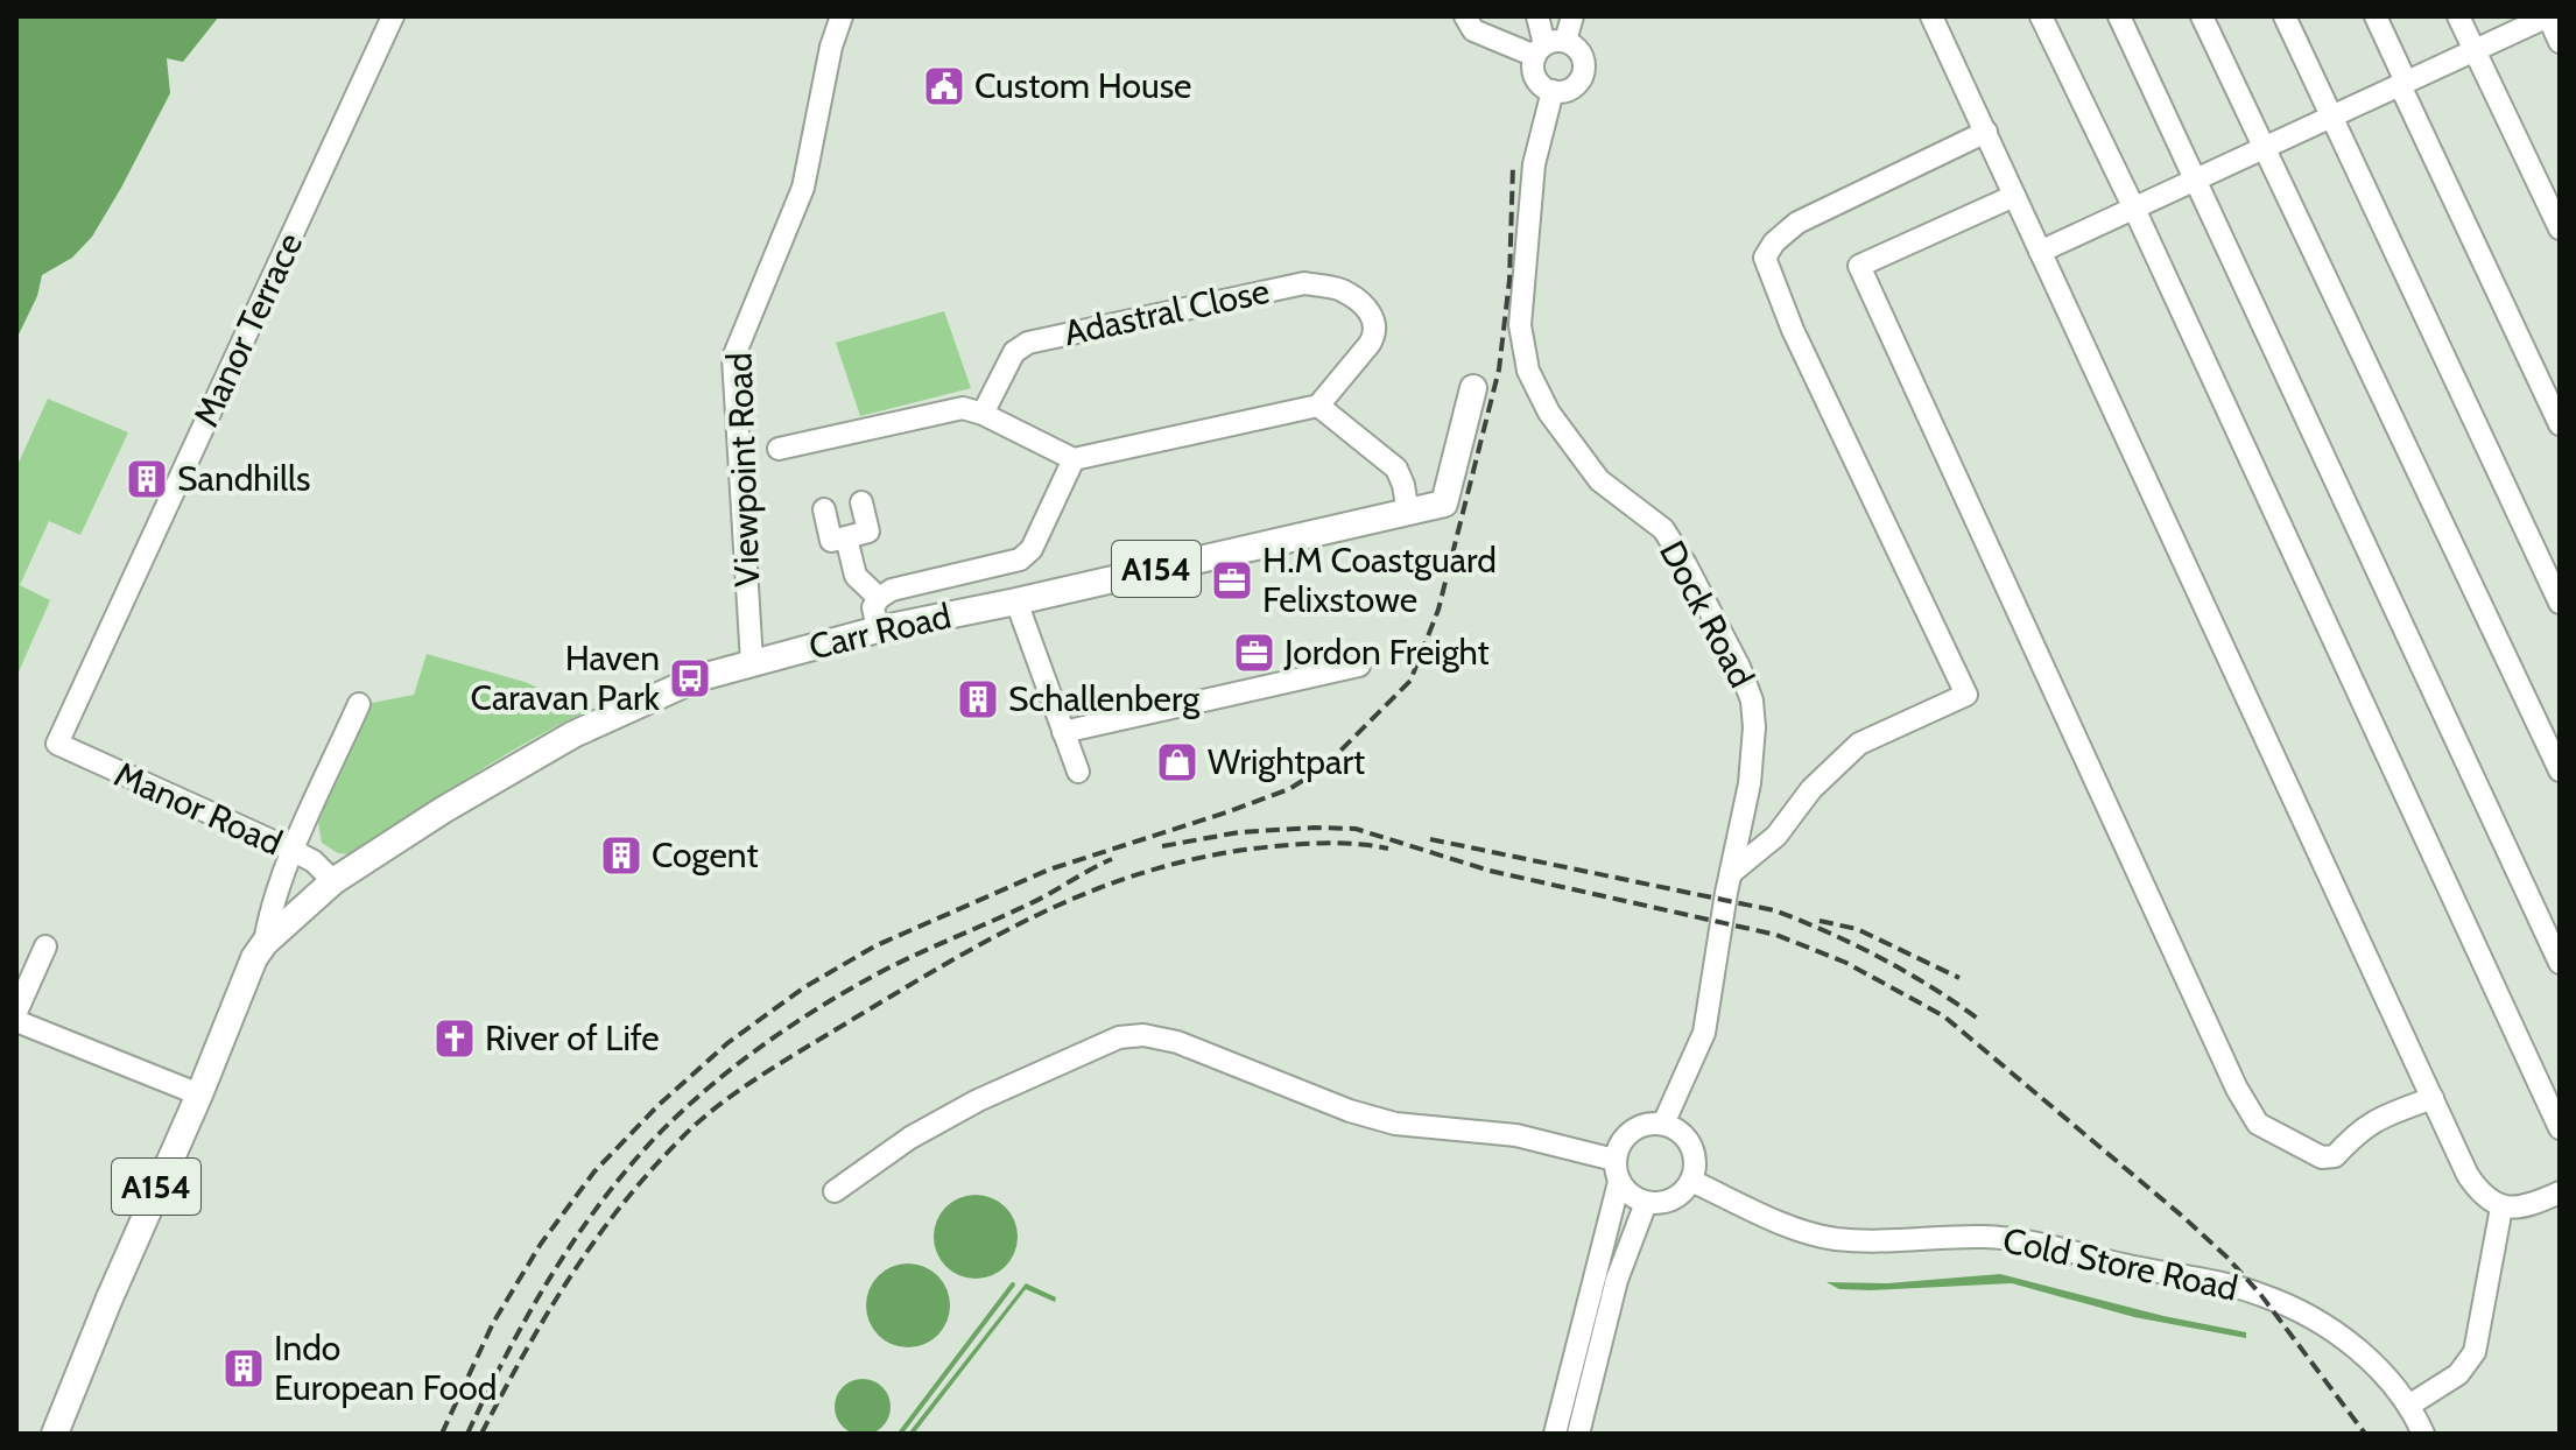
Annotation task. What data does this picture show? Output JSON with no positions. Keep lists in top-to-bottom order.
{
  "streets": {
    "main road": ["A154", "Carr Road"],
    "street": [
      "Adastral Close",
      "Manor Terrace",
      "Viewpoint Road",
      "Dock Road",
      "Manor Road",
      "Cold Store Road"
    ]
  },
  "crossings": [
    ["Manor Terrace", "Manor Road"],
    ["Viewpoint Road", "Carr Road"],
    ["A154", "Carr Road"],
    ["Dock Road", "Cold Store Road"],
    ["Carr Road", "Manor Road"]
  ],
  "places": {
    "public building": ["Custom House"],
    "building": [
      "Sandhills",
      "Schallenberg",
      "Cogent",
      "Indo European Food"
    ],
    "office": ["H.M Coastguard Felixstowe", "Jordon Freight"],
    "bus stop": ["Haven Caravan Park"],
    "shop": ["Wrightpart"],
    "church": ["River of Life"]
  }
}
